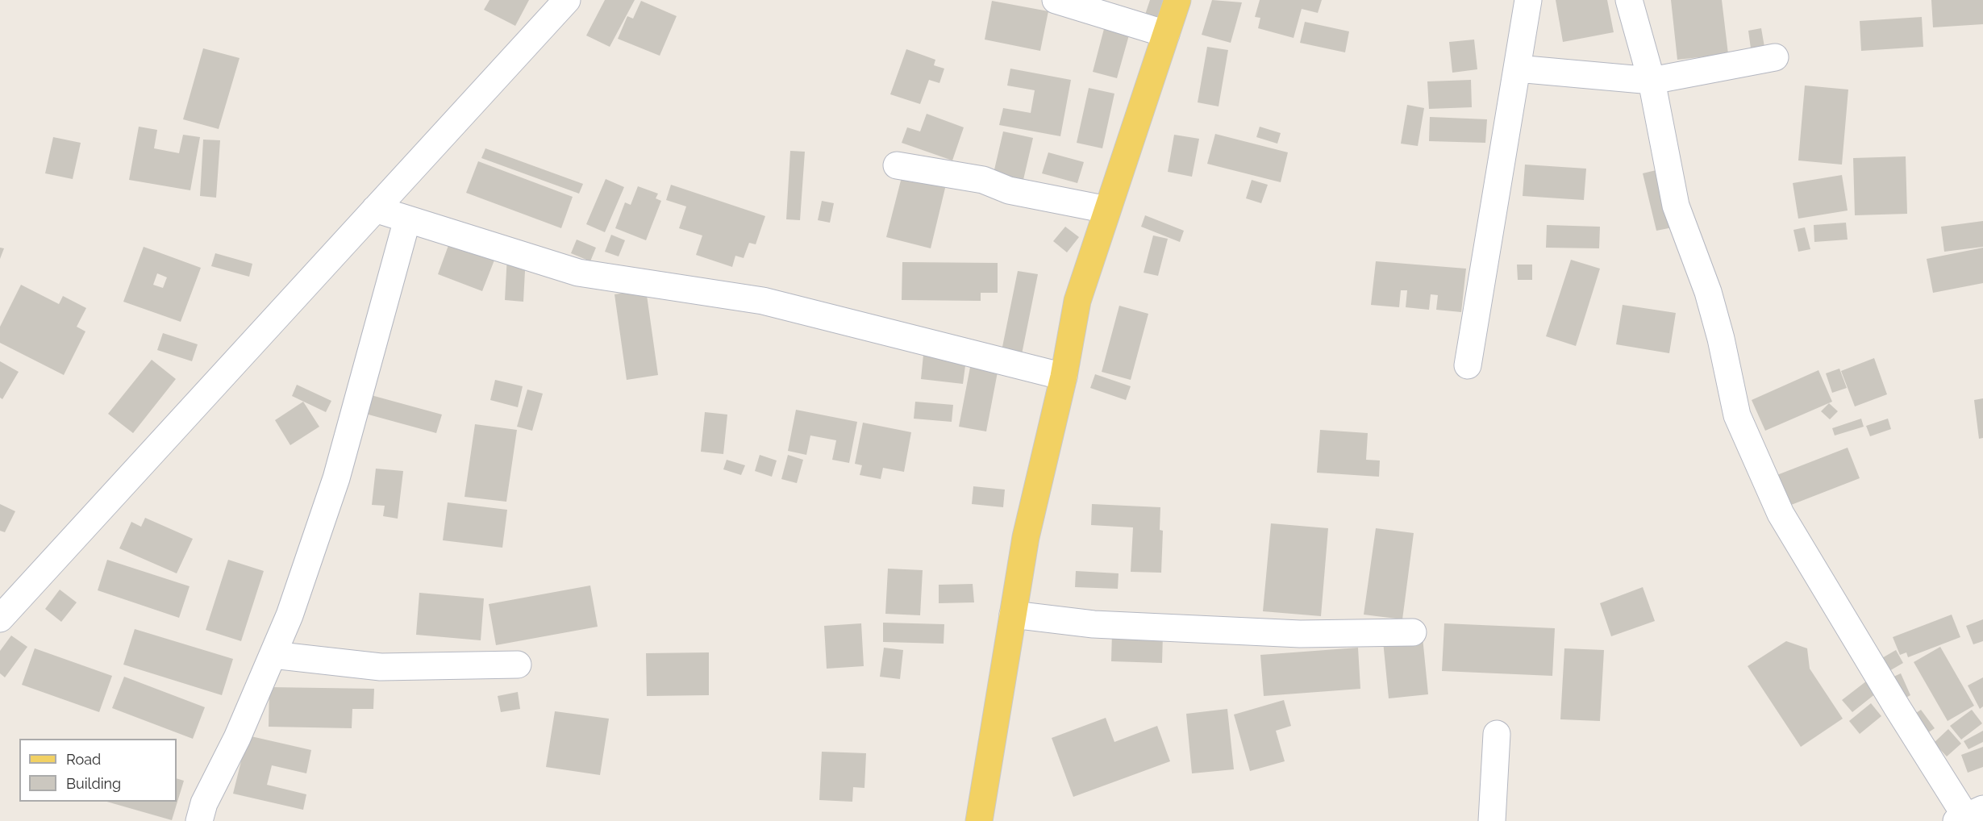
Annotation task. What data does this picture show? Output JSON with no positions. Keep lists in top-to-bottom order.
{
  "legend": ["Road", "Building"]
}
